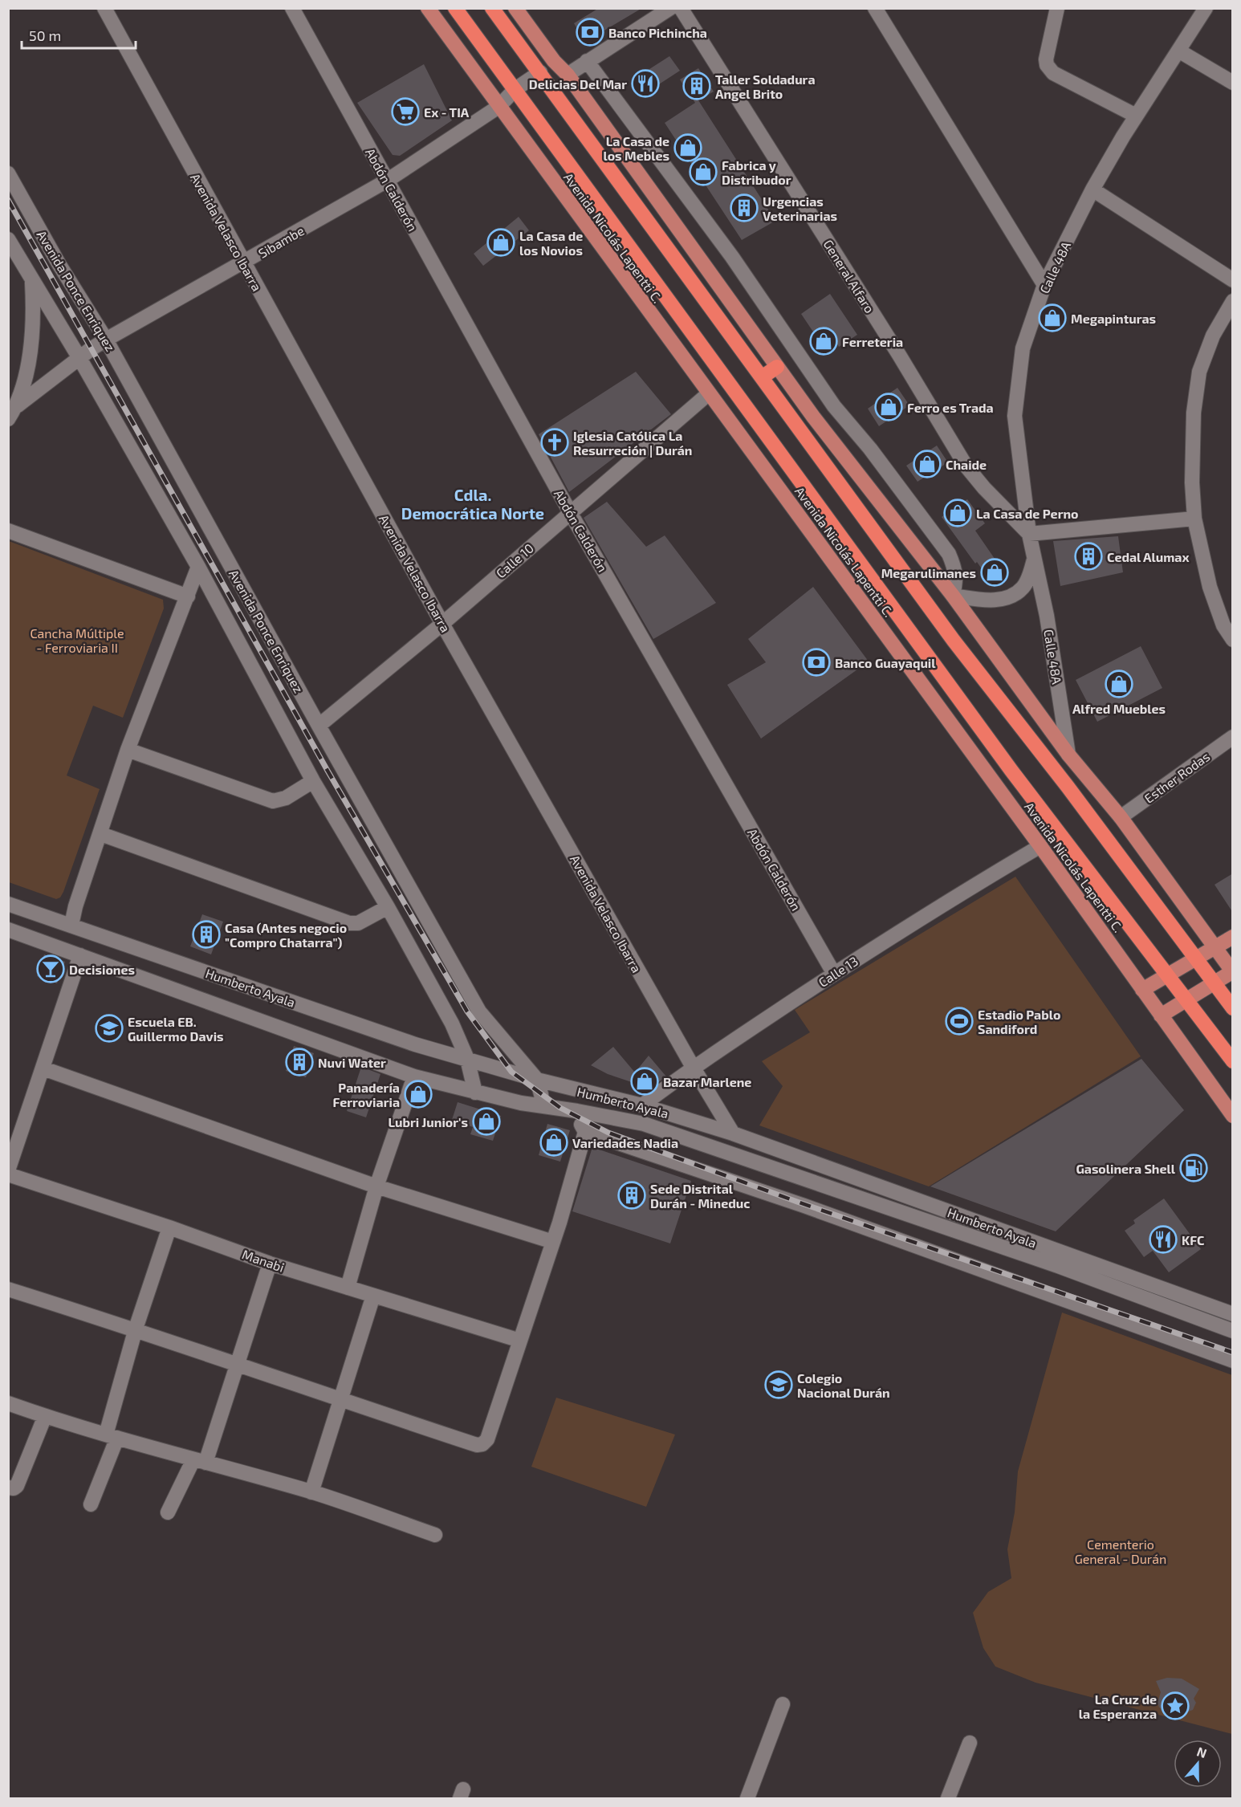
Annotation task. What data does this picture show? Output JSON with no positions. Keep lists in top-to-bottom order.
{
  "streets": {
    "highway": ["Avenida Nicolás Lapentti C."],
    "street": [
      "Abdón Calderón",
      "Avenida Velasco Ibarra",
      "Sibambe",
      "Calle 48A",
      "General Alfaro",
      "Avenida Ponce Enriquez",
      "Calle 10",
      "Esther Rodas",
      "Calle 13",
      "Humberto Ayala",
      "Manabi"
    ]
  },
  "crossings": [
    ["Abdón Calderón", "Sibambe"],
    ["Abdón Calderón", "Calle 10"],
    ["Abdón Calderón", "Calle 13"],
    ["Avenida Velasco Ibarra", "Sibambe"],
    ["Avenida Velasco Ibarra", "Calle 10"],
    ["Avenida Velasco Ibarra", "Calle 13"],
    ["Avenida Velasco Ibarra", "Humberto Ayala"],
    ["Avenida Nicolás Lapentti C.", "Sibambe"],
    ["Avenida Nicolás Lapentti C.", "Calle 10"],
    ["Avenida Nicolás Lapentti C.", "Calle 13"],
    ["Sibambe", "Avenida Ponce Enriquez"],
    ["Calle 48A", "General Alfaro"],
    ["Avenida Ponce Enriquez", "Calle 10"],
    ["Avenida Ponce Enriquez", "Humberto Ayala"],
    ["Calle 13", "Humberto Ayala"]
  ],
  "districts": ["Cdla. Democrática Norte"],
  "parks": ["Cancha Múltiple - Ferroviaria II", "Cementerio General - Durán"],
  "places": {
    "bank": ["Banco Pichincha", "Banco Guayaquil"],
    "restaurant": ["Delicias Del Mar", "KFC"],
    "building": [
      "Taller Soldadura Angel Brito",
      "Urgencias Veterinarias",
      "Cedal Alumax",
      "Casa (Antes negocio \"Compro Chatarra\")",
      "Nuvi Water",
      "Sede Distrital Durán - Mineduc"
    ],
    "supermarket": ["Ex - TIA"],
    "shop": [
      "La Casa de los Mebles",
      "Fabrica y Distribudor",
      "La Casa de los Novios",
      "Megapinturas",
      "Ferreteria",
      "Ferro es Trada",
      "Chaide",
      "La Casa de Perno",
      "Megarulimanes",
      "Alfred Muebles",
      "Bazar Marlene",
      "Panadería Ferroviaria",
      "Lubri Junior's",
      "Variedades Nadia"
    ],
    "church": ["Iglesia Católica La Resurreción | Durán"],
    "bar": ["Decisiones"],
    "sports": ["Estadio Pablo Sandiford"],
    "school or university": ["Escuela EB. Guillermo Davis", "Colegio Nacional Durán"],
    "fuel station": ["Gasolinera Shell"],
    "place": ["La Cruz de la Esperanza"]
  },
  "scale_bar": "50 m",
  "north": "top"
}
